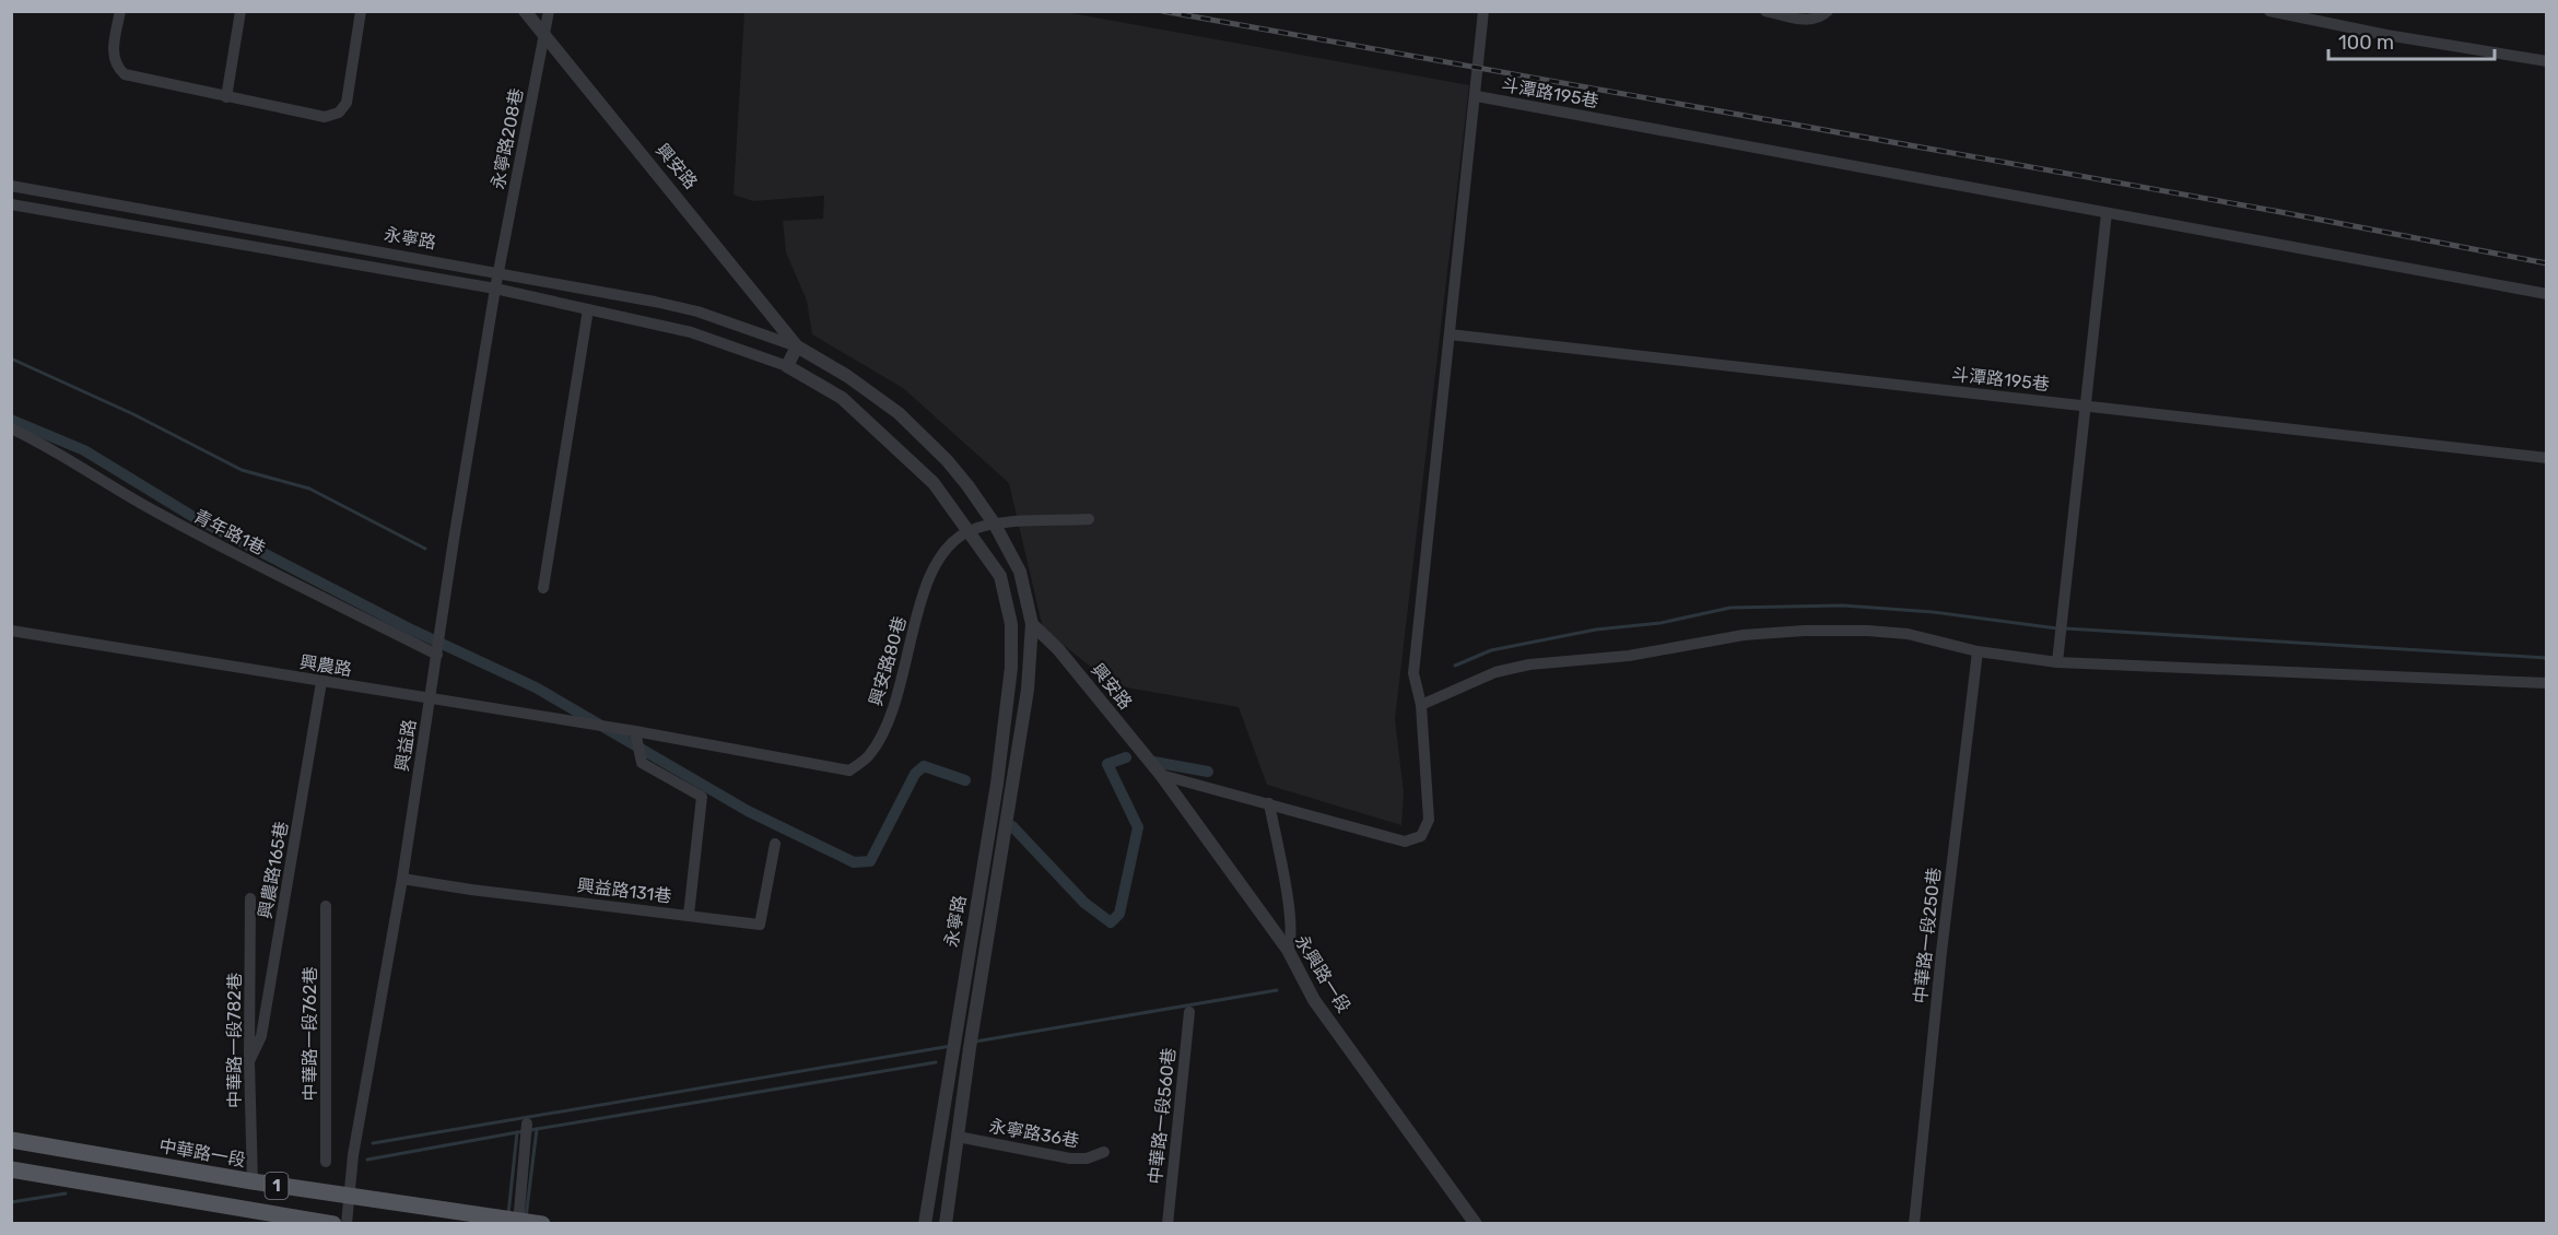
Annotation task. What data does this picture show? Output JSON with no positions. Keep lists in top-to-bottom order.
{
  "streets": {
    "main road": ["中華路一段", "1"],
    "street": [
      "斗潭路195巷",
      "永寧路208巷",
      "興安路",
      "永寧路",
      "青年路1巷",
      "興安路80巷",
      "興農路",
      "興益路",
      "興農路165巷",
      "興益路131巷",
      "中華路一段250巷",
      "永興路一段",
      "中華路一段762巷",
      "中華路一段782巷",
      "中華路一段560巷",
      "永寧路36巷"
    ]
  },
  "crossings": [
    ["斗潭路195巷", "興安路"],
    ["斗潭路195巷", "永興路一段"],
    ["永寧路208巷", "興安路"],
    ["永寧路208巷", "永寧路"],
    ["永寧路208巷", "興益路"],
    ["興安路", "永寧路"],
    ["興安路", "興安路80巷"],
    ["興安路", "永興路一段"],
    ["永寧路", "興益路"],
    ["永寧路", "永寧路36巷"],
    ["青年路1巷", "興益路"],
    ["興安路80巷", "興農路"],
    ["興農路", "興益路"],
    ["興農路", "興農路165巷"],
    ["興益路", "興益路131巷"],
    ["興益路", "中華路一段"],
    ["興農路165巷", "中華路一段782巷"],
    ["中華路一段782巷", "中華路一段"]
  ],
  "scale_bar": "100 m"
}
